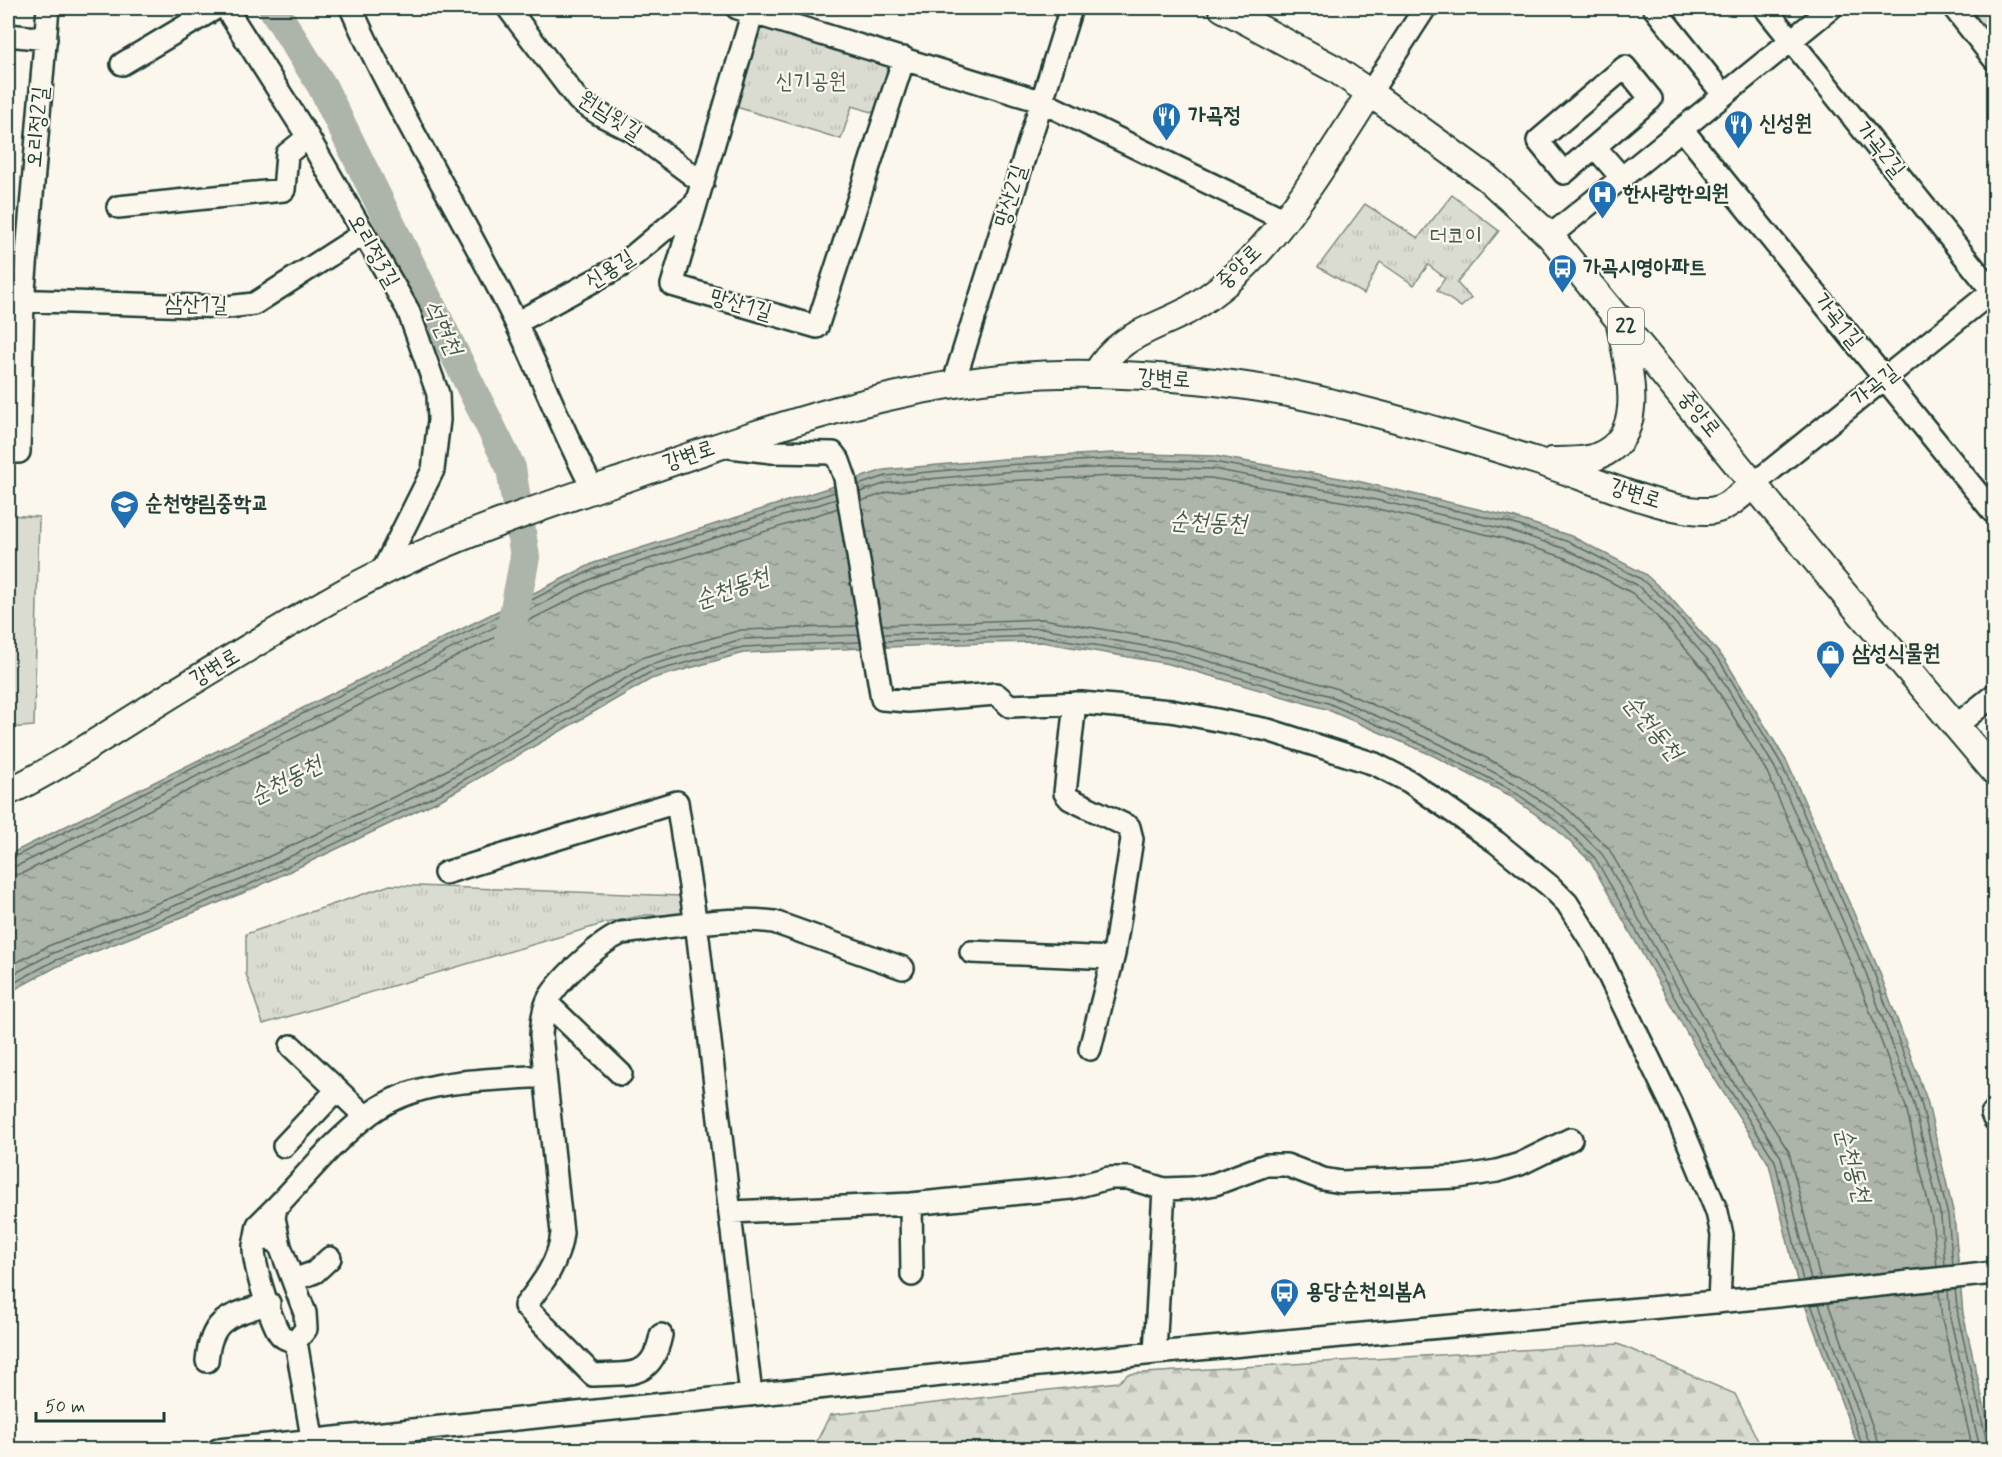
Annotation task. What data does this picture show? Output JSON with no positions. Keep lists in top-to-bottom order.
{
  "streets": {
    "main road": ["중앙로", "22", "강변로"],
    "street": [
      "원님윗길",
      "오리정2길",
      "가곡2길",
      "망산2길",
      "오리정3길",
      "신용길",
      "삼산1길",
      "망산1길",
      "가곡1길",
      "가곡길"
    ]
  },
  "crossings": [
    ["원님윗길", "망산1길"],
    ["오리정2길", "삼산1길"],
    ["가곡2길", "가곡길"],
    ["망산2길", "강변로"],
    ["오리정3길", "삼산1길"],
    ["오리정3길", "강변로"],
    ["중앙로", "강변로"],
    ["중앙로", "가곡길"],
    ["신용길", "망산1길"],
    ["가곡1길", "가곡길"],
    ["강변로", "가곡길"]
  ],
  "water": ["석현천", "순천동천"],
  "parks": ["신기공원", "더코이"],
  "places": {
    "restaurant": ["가곡정", "신성원"],
    "hospital": ["한사랑한의원"],
    "bus stop": ["가곡시영아파트", "용당순천의봄A"],
    "school or university": ["순천향림중학교"],
    "shop": ["삼성식물원"]
  },
  "scale_bar": "50 m"
}
